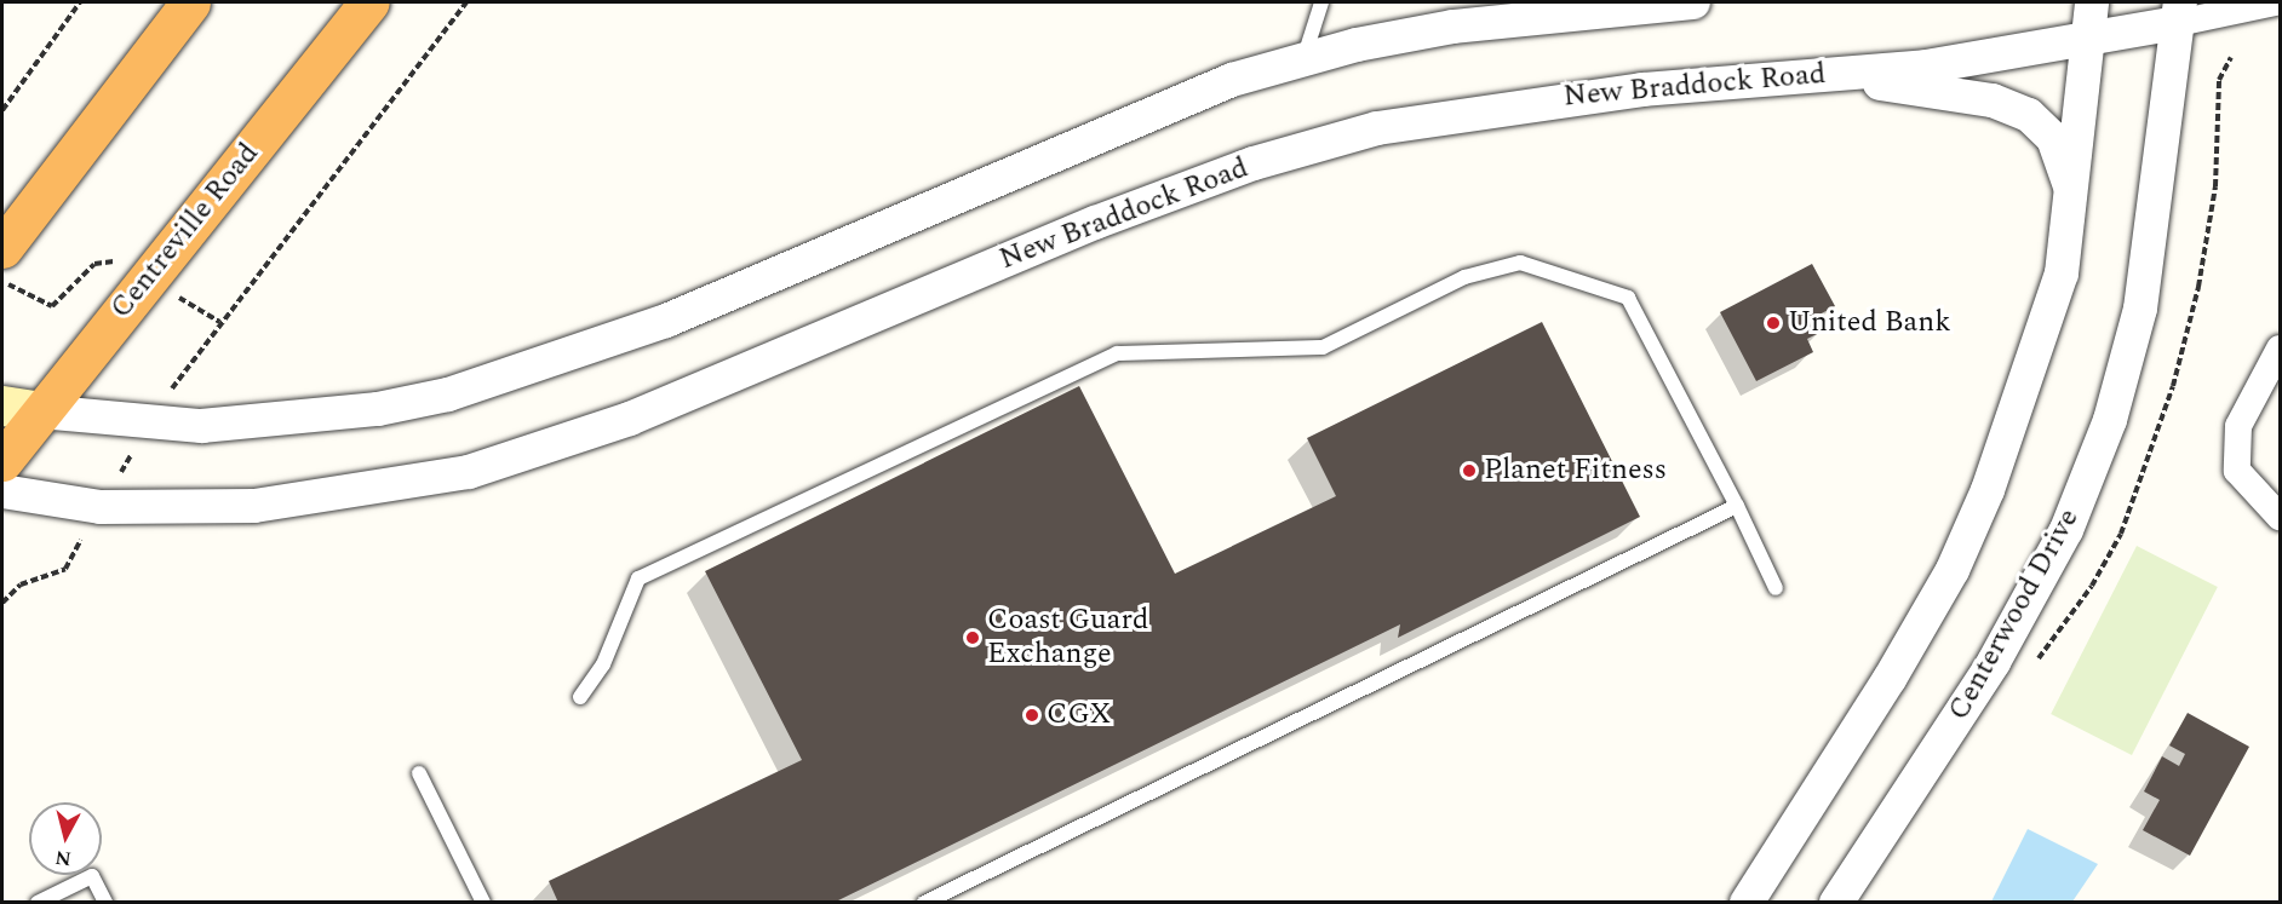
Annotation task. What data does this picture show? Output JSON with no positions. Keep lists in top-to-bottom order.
{
  "streets": {
    "highway": ["Centreville Road"],
    "street": ["New Braddock Road", "Centerwood Drive"]
  },
  "crossings": [
    ["New Braddock Road", "Centerwood Drive"]
  ],
  "places": [
    "United Bank",
    "Planet Fitness",
    "Coast Guard Exchange",
    "CGX"
  ],
  "north": "bottom"
}
